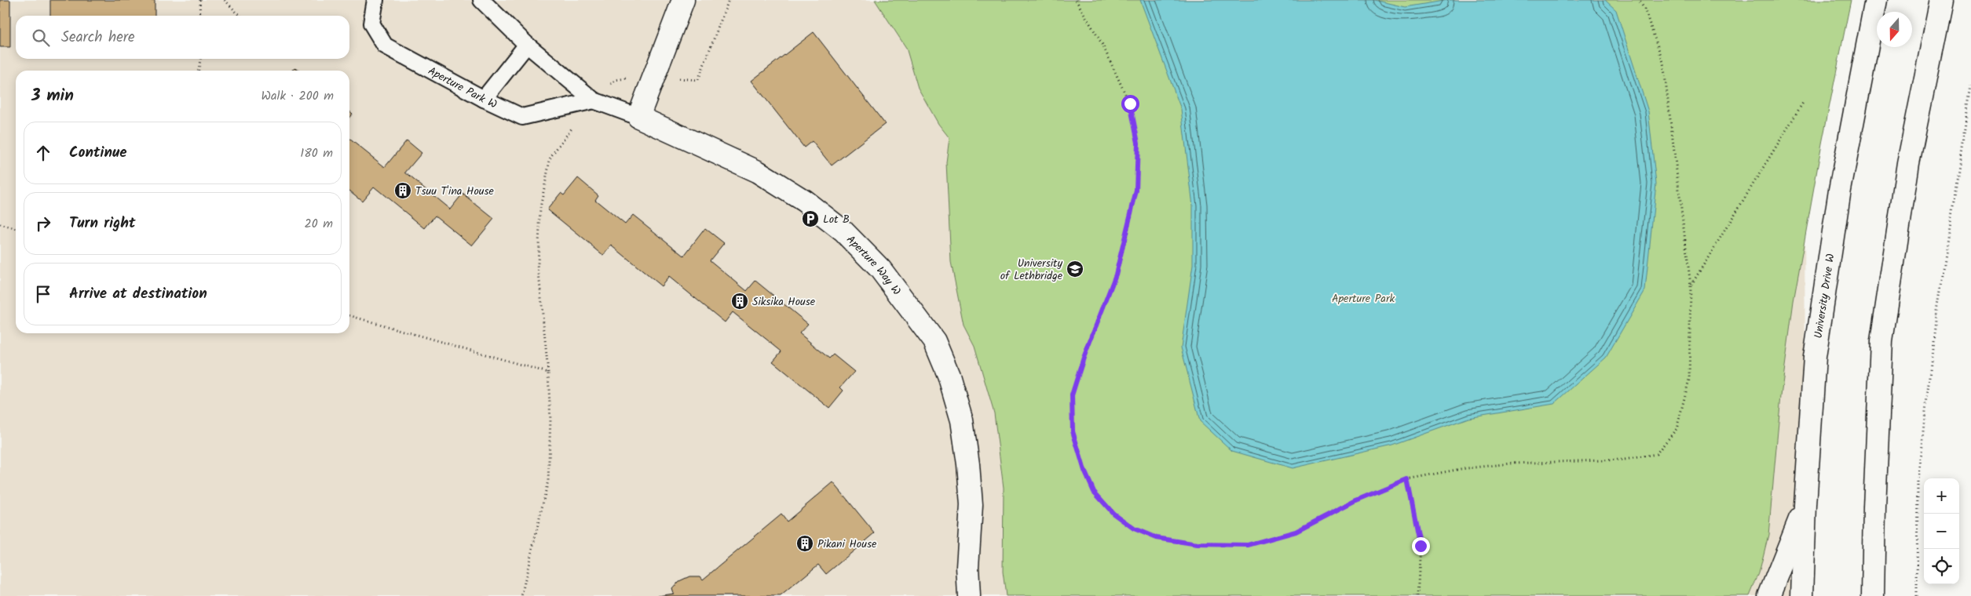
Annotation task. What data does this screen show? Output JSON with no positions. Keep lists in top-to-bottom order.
{
  "streets": {
    "main road": ["Aperture Way W", "University Drive W"],
    "lane": ["Aperture Park W"]
  },
  "parks": ["Aperture Park"],
  "places": {
    "building": ["Tsuu T'ina House", "Siksika House", "Pikani House"],
    "parking": ["Lot B"],
    "school or university": ["University of Lethbridge"]
  },
  "north": "bottom",
  "page": {
    "search": "Search here",
    "heading": ["3 min", "Walk · 200 m"],
    "list": [
      ["Continue", "180 m"],
      ["Turn right", "20 m"],
      "Arrive at destination"
    ],
    "map_buttons": ["+", "−"]
  }
}
